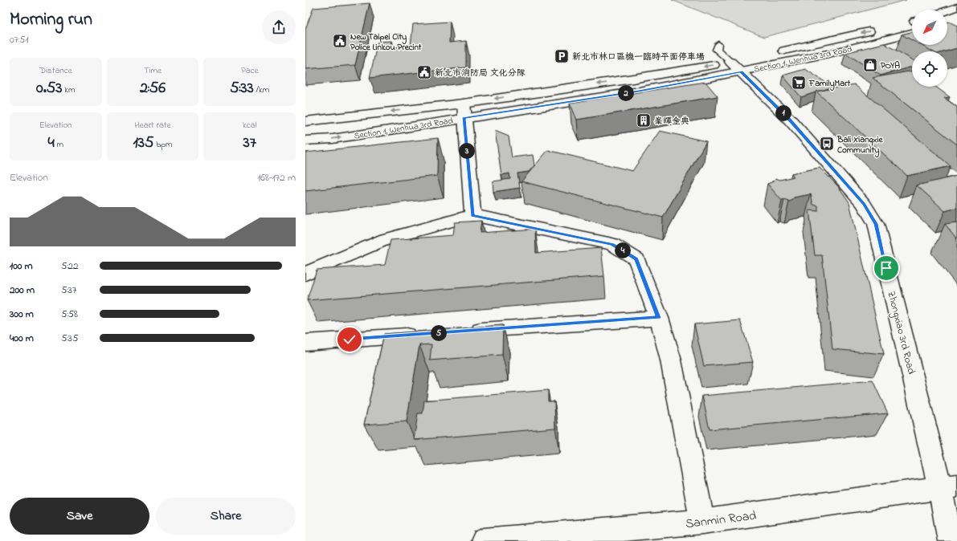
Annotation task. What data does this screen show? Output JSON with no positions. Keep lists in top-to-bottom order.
{
  "streets": {
    "street": ["Section 1, Wenhua 3rd Road", "Zhongxiao 3rd Road", "Sanmin Road"]
  },
  "crossings": [
    ["Section 1, Wenhua 3rd Road", "Zhongxiao 3rd Road"],
    ["Zhongxiao 3rd Road", "Sanmin Road"]
  ],
  "places": {
    "public building": ["New Taipei City Police Linkou Precint", "新北市消防局 文化分隊"],
    "parking": ["新北市林口區機一臨時平面停車場"],
    "shop": ["POYA"],
    "supermarket": ["FamilyMart"],
    "building": ["峯暉金典"],
    "bus stop": ["Bali Xiangxie Community"]
  },
  "north": "bottom left",
  "page": {
    "heading": ["Morning run", "07:51"],
    "stats": [
      ["Distance", "0.53 km"],
      ["Time", "2:56"],
      ["Pace", "5:33 /km"],
      ["Elevation", "4 m"],
      ["Heart rate", "135 bpm"],
      ["kcal", "37"]
    ],
    "pins": [
      "2",
      "1",
      "3",
      "4",
      "5"
    ],
    "chart": ["Elevation", "168–172 m"],
    "list": [
      {
        "name": "100 m",
        "note": "5:22"
      },
      {
        "name": "200 m",
        "note": "5:37"
      },
      {
        "name": "300 m",
        "note": "5:58"
      },
      {
        "name": "400 m",
        "note": "5:35"
      }
    ],
    "buttons": ["Save", "Share"]
  }
}
